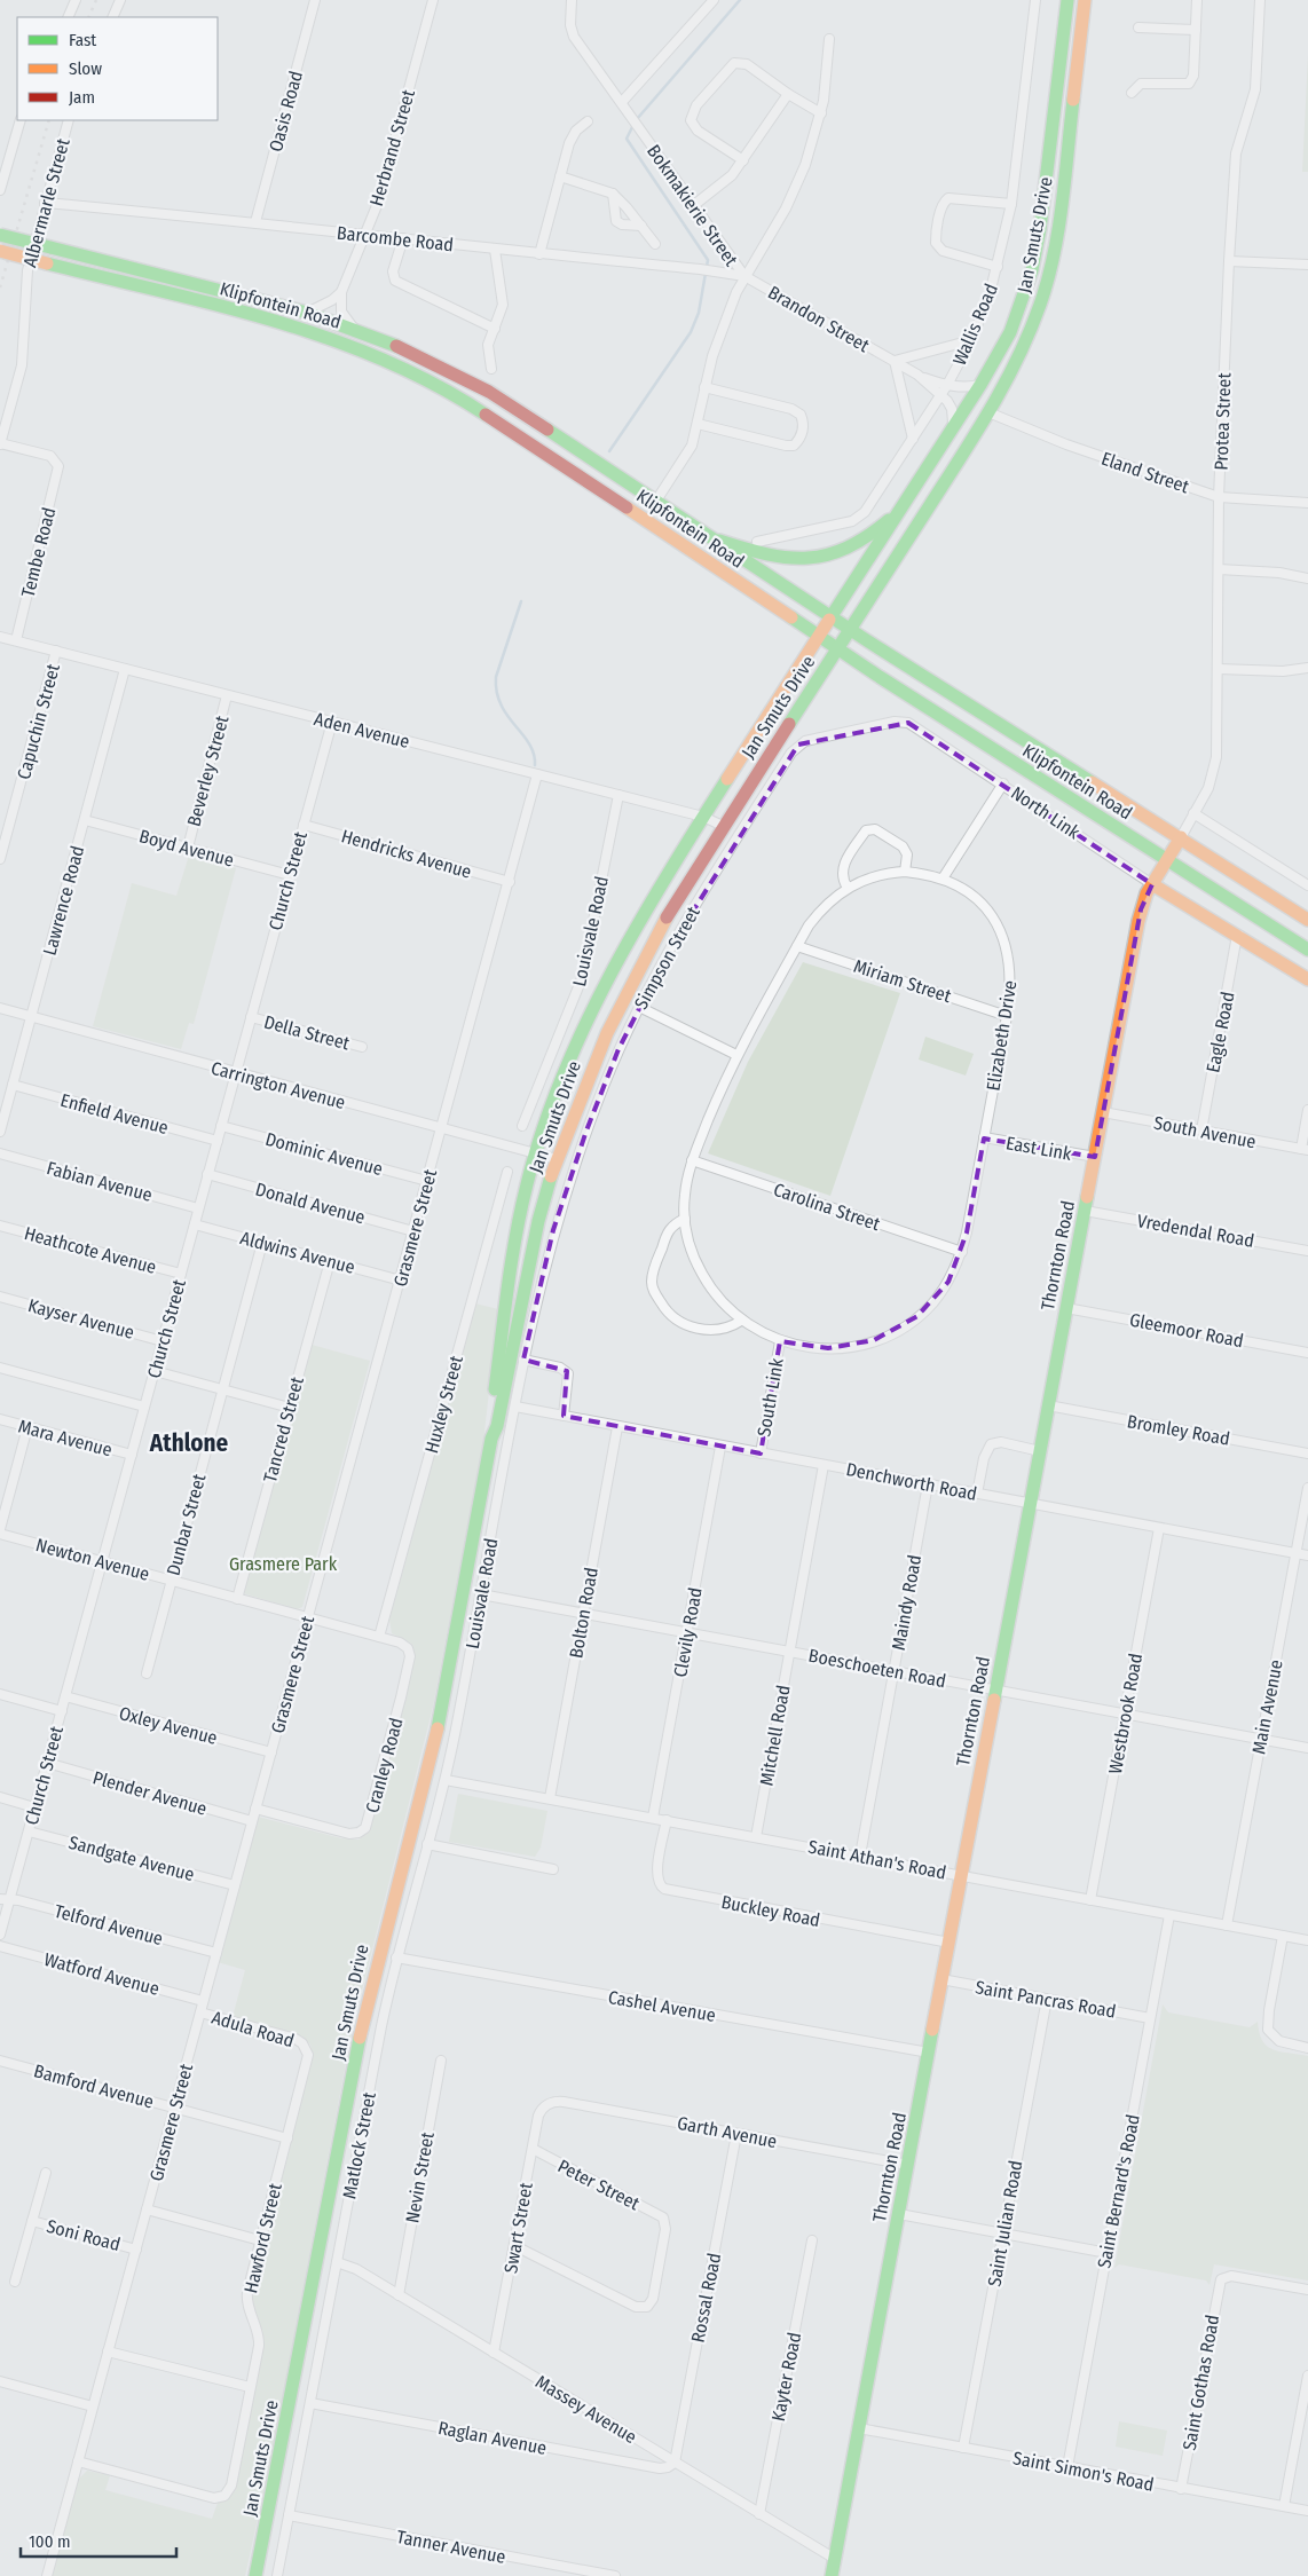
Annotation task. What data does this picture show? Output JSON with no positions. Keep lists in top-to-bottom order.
{
  "streets": {
    "main road": ["Jan Smuts Drive", "Klipfontein Road", "Thornton Road"],
    "street": [
      "Oasis Road",
      "Herbrand Street",
      "Albermarle Street",
      "Bokmakierie Street",
      "Barcombe Road",
      "Brandon Street",
      "Wallis Road",
      "Protea Street",
      "Eland Street",
      "Tembe Road",
      "Capuchin Street",
      "Aden Avenue",
      "Beverley Street",
      "North Link",
      "Boyd Avenue",
      "Hendricks Avenue",
      "Church Street",
      "Lawrence Road",
      "Louisvale Road",
      "Simpson Street",
      "Miriam Street",
      "Della Street",
      "Eagle Road",
      "Elizabeth Drive",
      "Carrington Avenue",
      "Enfield Avenue",
      "South Avenue",
      "East Link",
      "Dominic Avenue",
      "Fabian Avenue",
      "Donald Avenue",
      "Carolina Street",
      "Grasmere Street",
      "Vredendal Road",
      "Heathcote Avenue",
      "Aldwins Avenue",
      "Kayser Avenue",
      "Gleemoor Road",
      "South Link",
      "Huxley Street",
      "Tancred Street",
      "Bromley Road",
      "Mara Avenue",
      "Denchworth Road",
      "Dunbar Street",
      "Newton Avenue",
      "Maindy Road",
      "Bolton Road",
      "Clevily Road",
      "Boeschoeten Road",
      "Main Avenue",
      "Westbrook Road",
      "Oxley Avenue",
      "Mitchell Road",
      "Cranley Road",
      "Plender Avenue",
      "Sandgate Avenue",
      "Saint Athan's Road",
      "Buckley Road",
      "Telford Avenue",
      "Watford Avenue",
      "Saint Pancras Road",
      "Cashel Avenue",
      "Adula Road",
      "Bamford Avenue",
      "Garth Avenue",
      "Matlock Street",
      "Nevin Street",
      "Peter Street",
      "Saint Bernard's Road",
      "Saint Julian Road",
      "Swart Street",
      "Soni Road",
      "Hawford Street",
      "Rossal Road",
      "Kayter Road",
      "Saint Gothas Road",
      "Massey Avenue",
      "Raglan Avenue",
      "Saint Simon's Road",
      "Tanner Avenue"
    ]
  },
  "crossings": [
    ["Oasis Road", "Barcombe Road"],
    ["Herbrand Street", "Barcombe Road"],
    ["Albermarle Street", "Barcombe Road"],
    ["Albermarle Street", "Tembe Road"],
    ["Bokmakierie Street", "Barcombe Road"],
    ["Bokmakierie Street", "Klipfontein Road"],
    ["Bokmakierie Street", "Brandon Street"],
    ["Jan Smuts Drive", "Klipfontein Road"],
    ["Jan Smuts Drive", "Brandon Street"],
    ["Jan Smuts Drive", "Eland Street"],
    ["Jan Smuts Drive", "Aden Avenue"],
    ["Jan Smuts Drive", "Carrington Avenue"],
    ["Barcombe Road", "Brandon Street"],
    ["Klipfontein Road", "Protea Street"],
    ["Klipfontein Road", "Thornton Road"],
    ["Brandon Street", "Wallis Road"],
    ["Protea Street", "Eland Street"],
    ["Protea Street", "Thornton Road"],
    ["Tembe Road", "Aden Avenue"],
    ["Capuchin Street", "Aden Avenue"],
    ["Aden Avenue", "Beverley Street"],
    ["Aden Avenue", "Church Street"],
    ["Aden Avenue", "Lawrence Road"],
    ["Aden Avenue", "Louisvale Road"],
    ["Aden Avenue", "Grasmere Street"],
    ["Beverley Street", "Boyd Avenue"],
    ["North Link", "Simpson Street"],
    ["North Link", "Elizabeth Drive"],
    ["North Link", "Thornton Road"],
    ["Boyd Avenue", "Church Street"],
    ["Boyd Avenue", "Lawrence Road"],
    ["Hendricks Avenue", "Church Street"],
    ["Hendricks Avenue", "Grasmere Street"],
    ["Church Street", "Della Street"],
    ["Church Street", "Carrington Avenue"],
    ["Church Street", "Enfield Avenue"],
    ["Church Street", "Dominic Avenue"],
    ["Church Street", "Fabian Avenue"],
    ["Church Street", "Donald Avenue"],
    ["Church Street", "Heathcote Avenue"],
    ["Church Street", "Aldwins Avenue"],
    ["Church Street", "Kayser Avenue"],
    ["Church Street", "Mara Avenue"],
    ["Church Street", "Newton Avenue"],
    ["Church Street", "Oxley Avenue"],
    ["Church Street", "Plender Avenue"],
    ["Church Street", "Sandgate Avenue"],
    ["Church Street", "Telford Avenue"],
    ["Lawrence Road", "Carrington Avenue"],
    ["Lawrence Road", "Enfield Avenue"],
    ["Louisvale Road", "Simpson Street"],
    ["Louisvale Road", "Denchworth Road"],
    ["Louisvale Road", "Boeschoeten Road"],
    ["Louisvale Road", "Saint Athan's Road"],
    ["Louisvale Road", "Matlock Street"],
    ["Simpson Street", "Denchworth Road"],
    ["Miriam Street", "Elizabeth Drive"],
    ["Eagle Road", "South Avenue"],
    ["Elizabeth Drive", "East Link"],
    ["Elizabeth Drive", "Carolina Street"],
    ["Elizabeth Drive", "South Link"],
    ["Carrington Avenue", "Grasmere Street"],
    ["South Avenue", "Thornton Road"],
    ["East Link", "Thornton Road"],
    ["Dominic Avenue", "Grasmere Street"],
    ["Donald Avenue", "Grasmere Street"],
    ["Grasmere Street", "Aldwins Avenue"],
    ["Grasmere Street", "Newton Avenue"],
    ["Grasmere Street", "Oxley Avenue"],
    ["Grasmere Street", "Cranley Road"],
    ["Grasmere Street", "Plender Avenue"],
    ["Grasmere Street", "Sandgate Avenue"],
    ["Grasmere Street", "Telford Avenue"],
    ["Grasmere Street", "Watford Avenue"],
    ["Grasmere Street", "Adula Road"],
    ["Grasmere Street", "Bamford Avenue"],
    ["Grasmere Street", "Soni Road"],
    ["Grasmere Street", "Hawford Street"],
    ["Vredendal Road", "Thornton Road"],
    ["Aldwins Avenue", "Tancred Street"],
    ["Aldwins Avenue", "Dunbar Street"],
    ["Thornton Road", "Gleemoor Road"],
    ["Thornton Road", "Bromley Road"],
    ["Thornton Road", "Denchworth Road"],
    ["Thornton Road", "Boeschoeten Road"],
    ["Thornton Road", "Saint Athan's Road"],
    ["Thornton Road", "Buckley Road"],
    ["Thornton Road", "Saint Pancras Road"],
    ["Thornton Road", "Cashel Avenue"],
    ["Thornton Road", "Garth Avenue"],
    ["Thornton Road", "Massey Avenue"],
    ["Thornton Road", "Saint Simon's Road"],
    ["South Link", "Denchworth Road"],
    ["Huxley Street", "Newton Avenue"],
    ["Tancred Street", "Newton Avenue"],
    ["Denchworth Road", "Maindy Road"],
    ["Denchworth Road", "Bolton Road"],
    ["Denchworth Road", "Clevily Road"],
    ["Denchworth Road", "Main Avenue"],
    ["Denchworth Road", "Westbrook Road"],
    ["Denchworth Road", "Mitchell Road"],
    ["Dunbar Street", "Newton Avenue"],
    ["Newton Avenue", "Cranley Road"],
    ["Maindy Road", "Boeschoeten Road"],
    ["Maindy Road", "Saint Athan's Road"],
    ["Bolton Road", "Boeschoeten Road"],
    ["Bolton Road", "Saint Athan's Road"],
    ["Clevily Road", "Boeschoeten Road"],
    ["Clevily Road", "Saint Athan's Road"],
    ["Boeschoeten Road", "Main Avenue"],
    ["Boeschoeten Road", "Westbrook Road"],
    ["Boeschoeten Road", "Mitchell Road"],
    ["Main Avenue", "Saint Athan's Road"],
    ["Westbrook Road", "Saint Athan's Road"],
    ["Mitchell Road", "Saint Athan's Road"],
    ["Saint Athan's Road", "Buckley Road"],
    ["Saint Athan's Road", "Matlock Street"],
    ["Saint Athan's Road", "Saint Bernard's Road"],
    ["Saint Pancras Road", "Saint Bernard's Road"],
    ["Saint Pancras Road", "Saint Julian Road"],
    ["Cashel Avenue", "Matlock Street"],
    ["Adula Road", "Hawford Street"],
    ["Bamford Avenue", "Hawford Street"],
    ["Garth Avenue", "Swart Street"],
    ["Garth Avenue", "Rossal Road"],
    ["Matlock Street", "Massey Avenue"],
    ["Matlock Street", "Raglan Avenue"],
    ["Matlock Street", "Tanner Avenue"],
    ["Nevin Street", "Massey Avenue"],
    ["Peter Street", "Swart Street"],
    ["Saint Bernard's Road", "Saint Simon's Road"],
    ["Saint Julian Road", "Saint Simon's Road"],
    ["Swart Street", "Massey Avenue"],
    ["Rossal Road", "Massey Avenue"],
    ["Rossal Road", "Raglan Avenue"],
    ["Kayter Road", "Massey Avenue"],
    ["Saint Gothas Road", "Saint Simon's Road"],
    ["Massey Avenue", "Raglan Avenue"]
  ],
  "districts": ["Athlone"],
  "parks": ["Grasmere Park"],
  "legend": ["Fast", "Slow", "Jam"],
  "scale_bar": "100 m"
}
